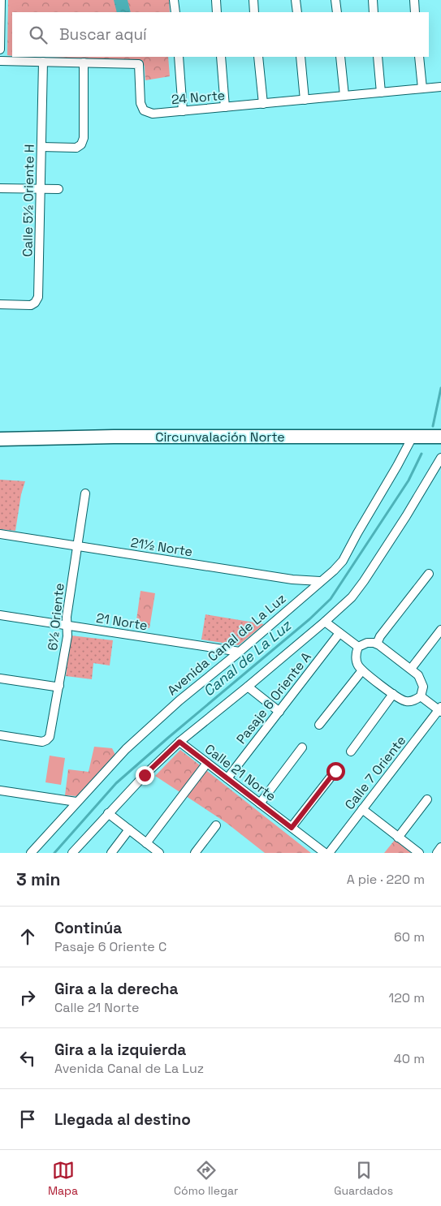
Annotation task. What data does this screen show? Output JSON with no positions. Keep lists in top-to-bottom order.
{
  "streets": {
    "main road": ["Circunvalación Norte"],
    "street": [
      "24 Norte",
      "Calle 5½ Oriente H",
      "21½ Norte",
      "6½ Oriente",
      "21 Norte",
      "Avenida Canal de La Luz",
      "Pasaje 6 Oriente A",
      "Calle 21 Norte",
      "Calle 7 Oriente"
    ]
  },
  "crossings": [
    ["24 Norte", "Calle 5½ Oriente H"],
    ["Circunvalación Norte", "Avenida Canal de La Luz"],
    ["21½ Norte", "6½ Oriente"],
    ["21½ Norte", "Avenida Canal de La Luz"],
    ["6½ Oriente", "21 Norte"],
    ["21 Norte", "Avenida Canal de La Luz"],
    ["Pasaje 6 Oriente A", "Calle 21 Norte"]
  ],
  "water": ["Canal de La Luz"],
  "page": {
    "search": "Buscar aquí",
    "heading": ["3 min", "A pie · 220 m"],
    "list": [
      ["Continúa", "Pasaje 6 Oriente C", "60 m"],
      ["Gira a la derecha", "Calle 21 Norte", "120 m"],
      ["Gira a la izquierda", "Avenida Canal de La Luz", "40 m"],
      "Llegada al destino"
    ],
    "nav": ["Mapa", "Cómo llegar", "Guardados"]
  }
}
